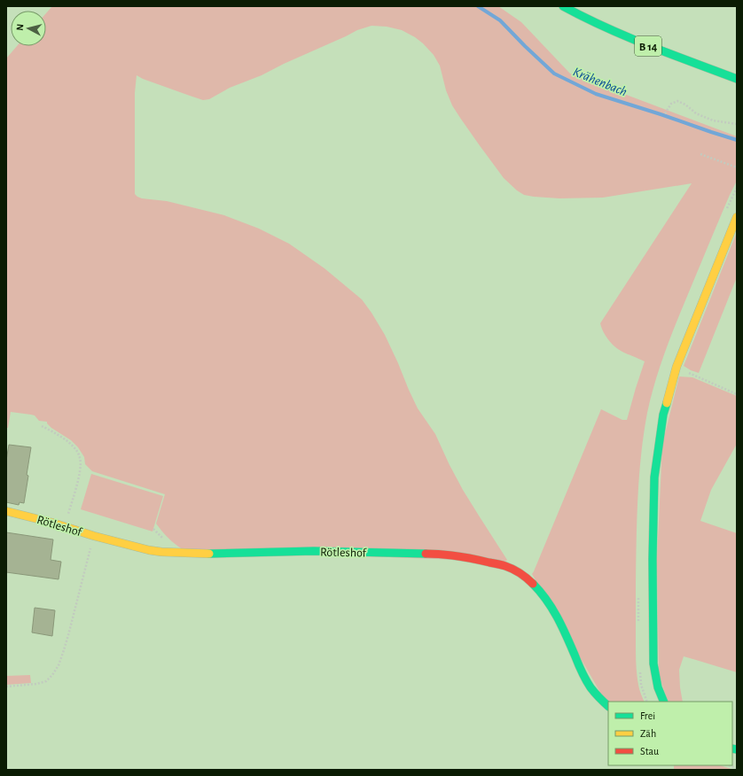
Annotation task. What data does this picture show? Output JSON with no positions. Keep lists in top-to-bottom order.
{
  "streets": {
    "street": ["B 14", "Rötleshof"]
  },
  "water": ["Krähenbach"],
  "legend": ["Frei", "Zäh", "Stau"],
  "north": "left"
}
